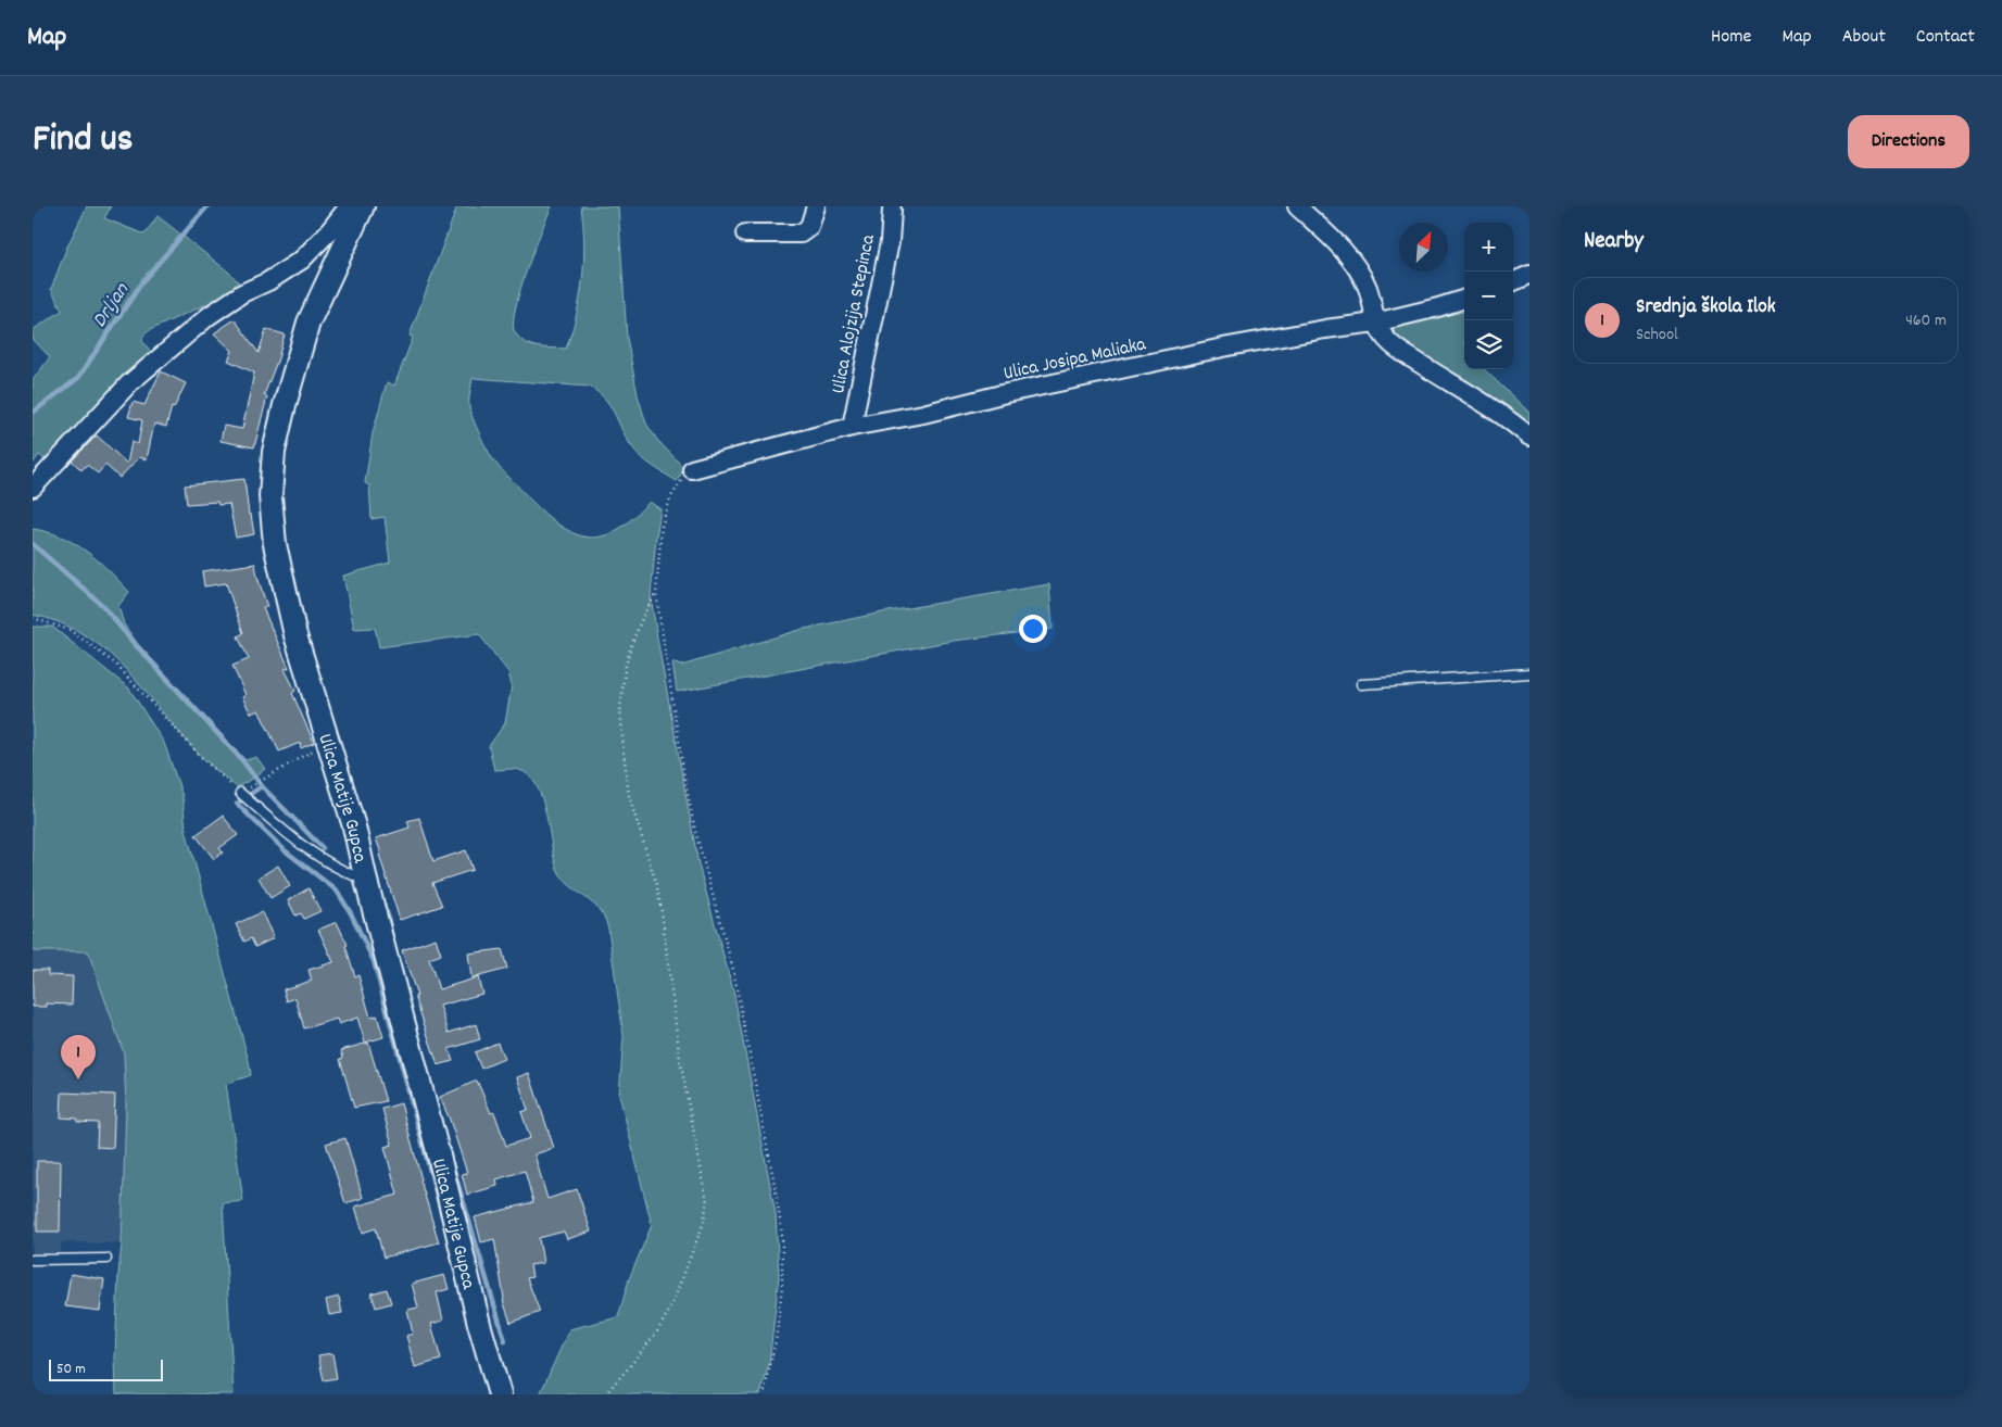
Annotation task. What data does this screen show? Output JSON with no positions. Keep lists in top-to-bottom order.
{
  "streets": {
    "street": ["Ulica Alojzija Stepinca", "Ulica Josipa Maliaka", "Ulica Matije Gupca"]
  },
  "crossings": [
    ["Ulica Alojzija Stepinca", "Ulica Josipa Maliaka"]
  ],
  "water": ["Drljan"],
  "scale_bar": "50 m",
  "north": "top right",
  "page": {
    "header": "Map",
    "nav": [
      "Home",
      "Map",
      "About",
      "Contact"
    ],
    "title": "Find us",
    "buttons": "Directions",
    "heading": "Nearby",
    "map_buttons": ["+", "−"],
    "list": [
      {
        "mark": "1",
        "name": "Srednja škola Ilok",
        "note": "School",
        "value": "460 m"
      }
    ],
    "pins": "1",
    "scale": "50 m"
  }
}
